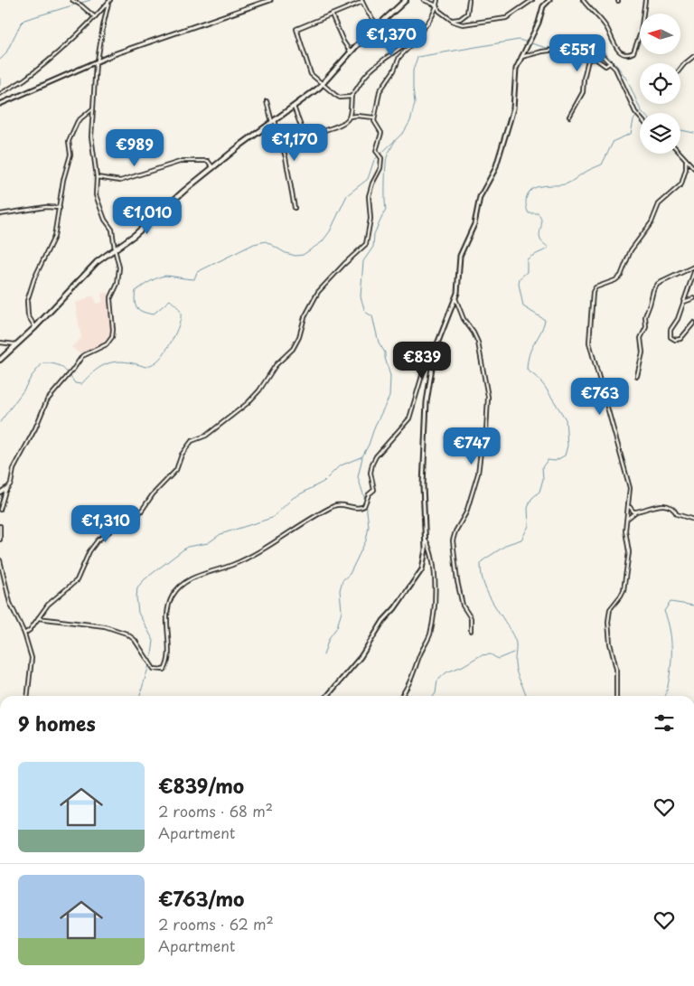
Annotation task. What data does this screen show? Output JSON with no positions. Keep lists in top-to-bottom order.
{
  "north": "left",
  "page": {
    "price": [
      "€1,370",
      "€551",
      "€1,170",
      "€989",
      "€1,010",
      "€839",
      "€763",
      "€747",
      "€1,310"
    ],
    "heading": "9 homes",
    "list": [
      {
        "name": "€839/mo",
        "note": "2 rooms · 68 m² · Apartment"
      },
      {
        "name": "€763/mo",
        "note": "2 rooms · 62 m² · Apartment"
      }
    ]
  }
}
